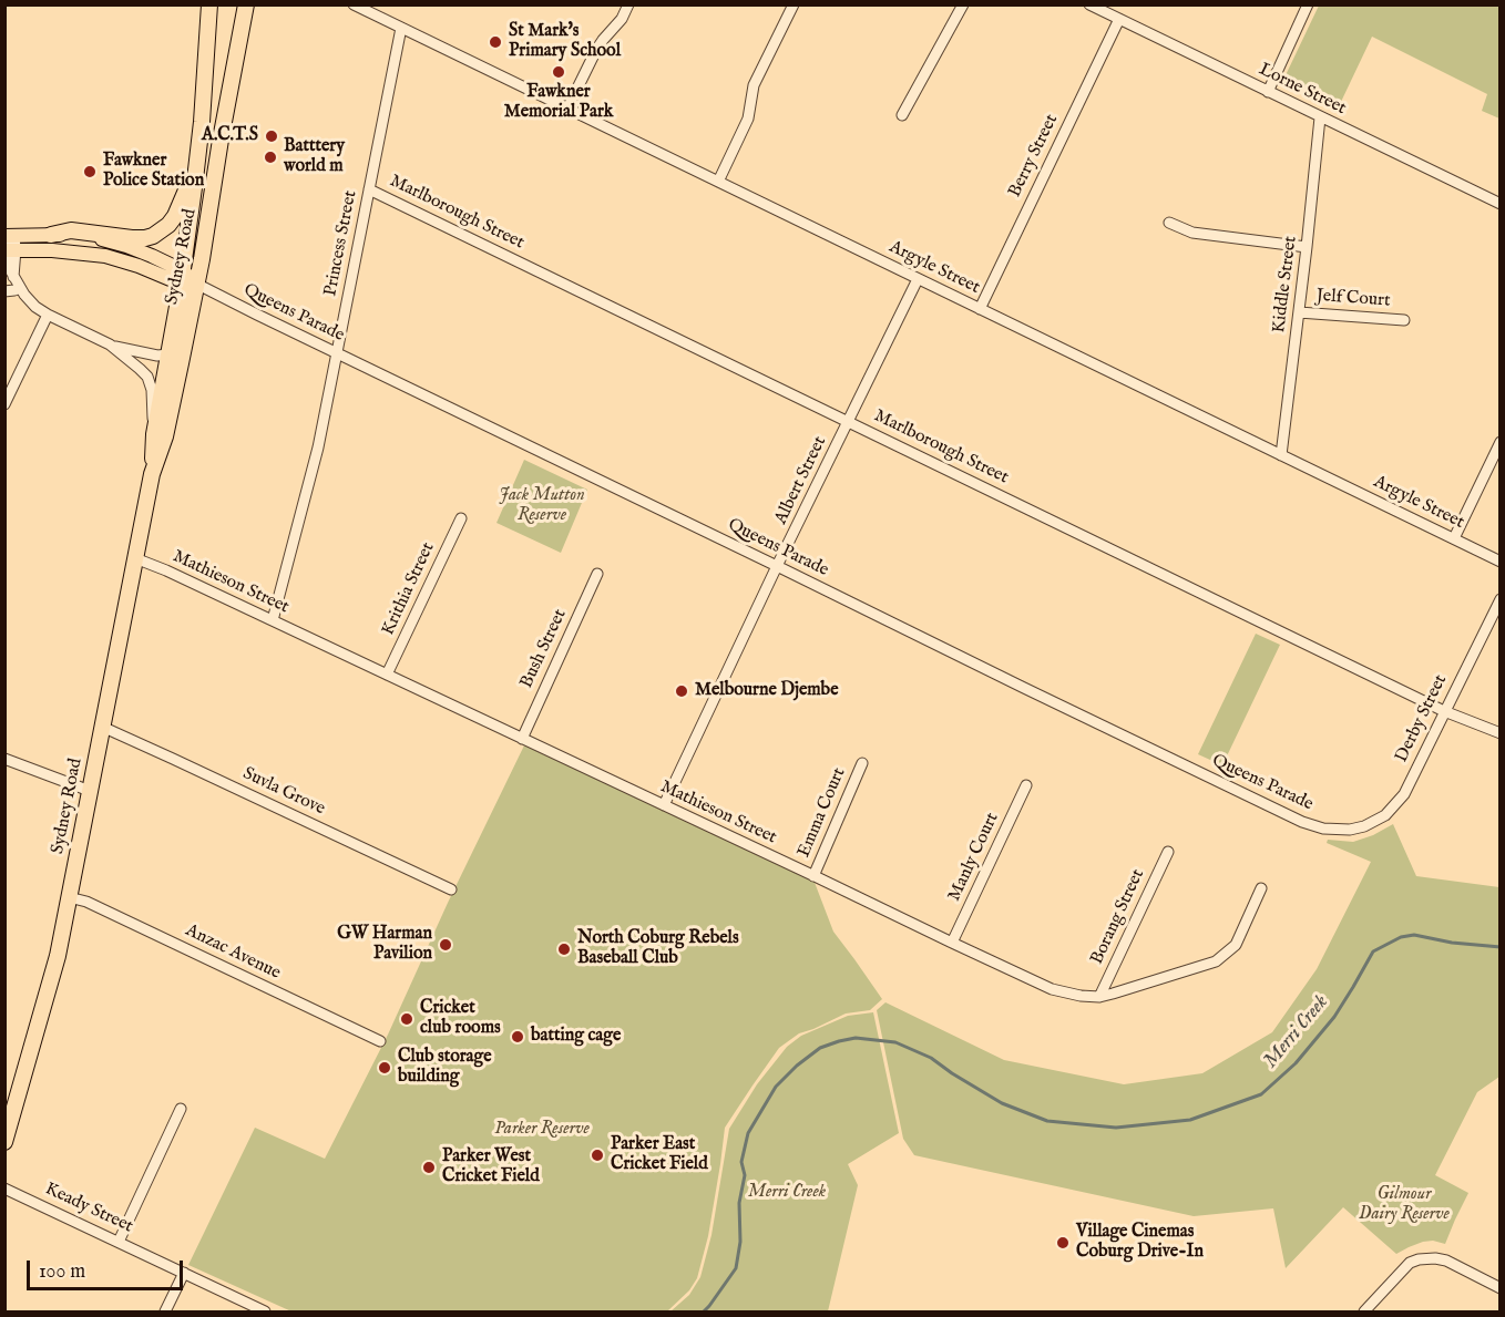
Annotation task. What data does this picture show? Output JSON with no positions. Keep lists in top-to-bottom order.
{
  "streets": {
    "highway": ["Sydney Road"],
    "street": [
      "Lorne Street",
      "Berry Street",
      "Marlborough Street",
      "Princess Street",
      "Argyle Street",
      "Kiddle Street",
      "Jelf Court",
      "Queens Parade",
      "Albert Street",
      "Mathieson Street",
      "Krithia Street",
      "Bush Street",
      "Derby Street",
      "Suvla Grove",
      "Emma Court",
      "Manly Court",
      "Borang Street",
      "Anzac Avenue",
      "Keady Street"
    ]
  },
  "crossings": [
    ["Lorne Street", "Berry Street"],
    ["Lorne Street", "Kiddle Street"],
    ["Berry Street", "Argyle Street"],
    ["Marlborough Street", "Princess Street"],
    ["Marlborough Street", "Albert Street"],
    ["Marlborough Street", "Derby Street"],
    ["Princess Street", "Argyle Street"],
    ["Princess Street", "Queens Parade"],
    ["Princess Street", "Mathieson Street"],
    ["Sydney Road", "Queens Parade"],
    ["Sydney Road", "Mathieson Street"],
    ["Sydney Road", "Suvla Grove"],
    ["Sydney Road", "Anzac Avenue"],
    ["Argyle Street", "Kiddle Street"],
    ["Argyle Street", "Albert Street"],
    ["Kiddle Street", "Jelf Court"],
    ["Queens Parade", "Albert Street"],
    ["Queens Parade", "Derby Street"],
    ["Albert Street", "Mathieson Street"],
    ["Mathieson Street", "Krithia Street"],
    ["Mathieson Street", "Bush Street"],
    ["Mathieson Street", "Emma Court"],
    ["Mathieson Street", "Manly Court"],
    ["Mathieson Street", "Borang Street"]
  ],
  "water": ["Merri Creek"],
  "parks": [
    "Jack Mutton Reserve",
    "Parker Reserve",
    "Merri Creek",
    "Gilmour Dairy Reserve"
  ],
  "places": [
    "St Mark's Primary School",
    "Fawkner Memorial Park",
    "A.C.T.S",
    "Batttery world m",
    "Fawkner Police Station",
    "Melbourne Djembe",
    "GW Harman Pavilion",
    "North Coburg Rebels Baseball Club",
    "Cricket club rooms",
    "batting cage",
    "Club storage building",
    "Parker East Cricket Field",
    "Parker West Cricket Field",
    "Village Cinemas Coburg Drive-In"
  ],
  "scale_bar": "100 m"
}
